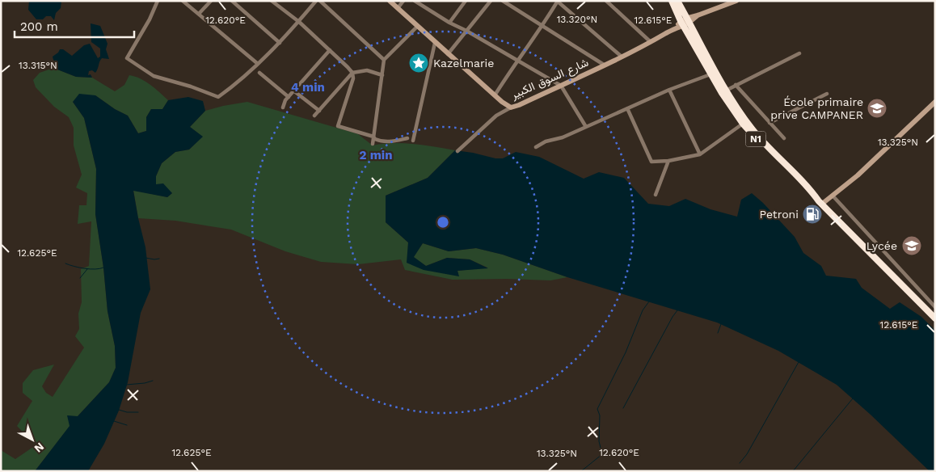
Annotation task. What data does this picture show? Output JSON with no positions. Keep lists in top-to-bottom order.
{
  "streets": {
    "highway": ["N1"],
    "street": ["شارع السوق الكبير"]
  },
  "crossings": [
    ["شارع السوق الكبير", "N1"]
  ],
  "places": {
    "place": ["Kazelmarie"],
    "school or university": ["École primaire prive CAMPANER", "Lycée"],
    "fuel station": ["Petroni"]
  },
  "scale_bar": "200 m",
  "north": "bottom right",
  "coordinates": [
    "13.320°N",
    "12.620°E",
    "12.615°E",
    "13.315°N",
    "13.325°N",
    "12.625°E"
  ],
  "rings": ["4 min", "2 min"]
}
